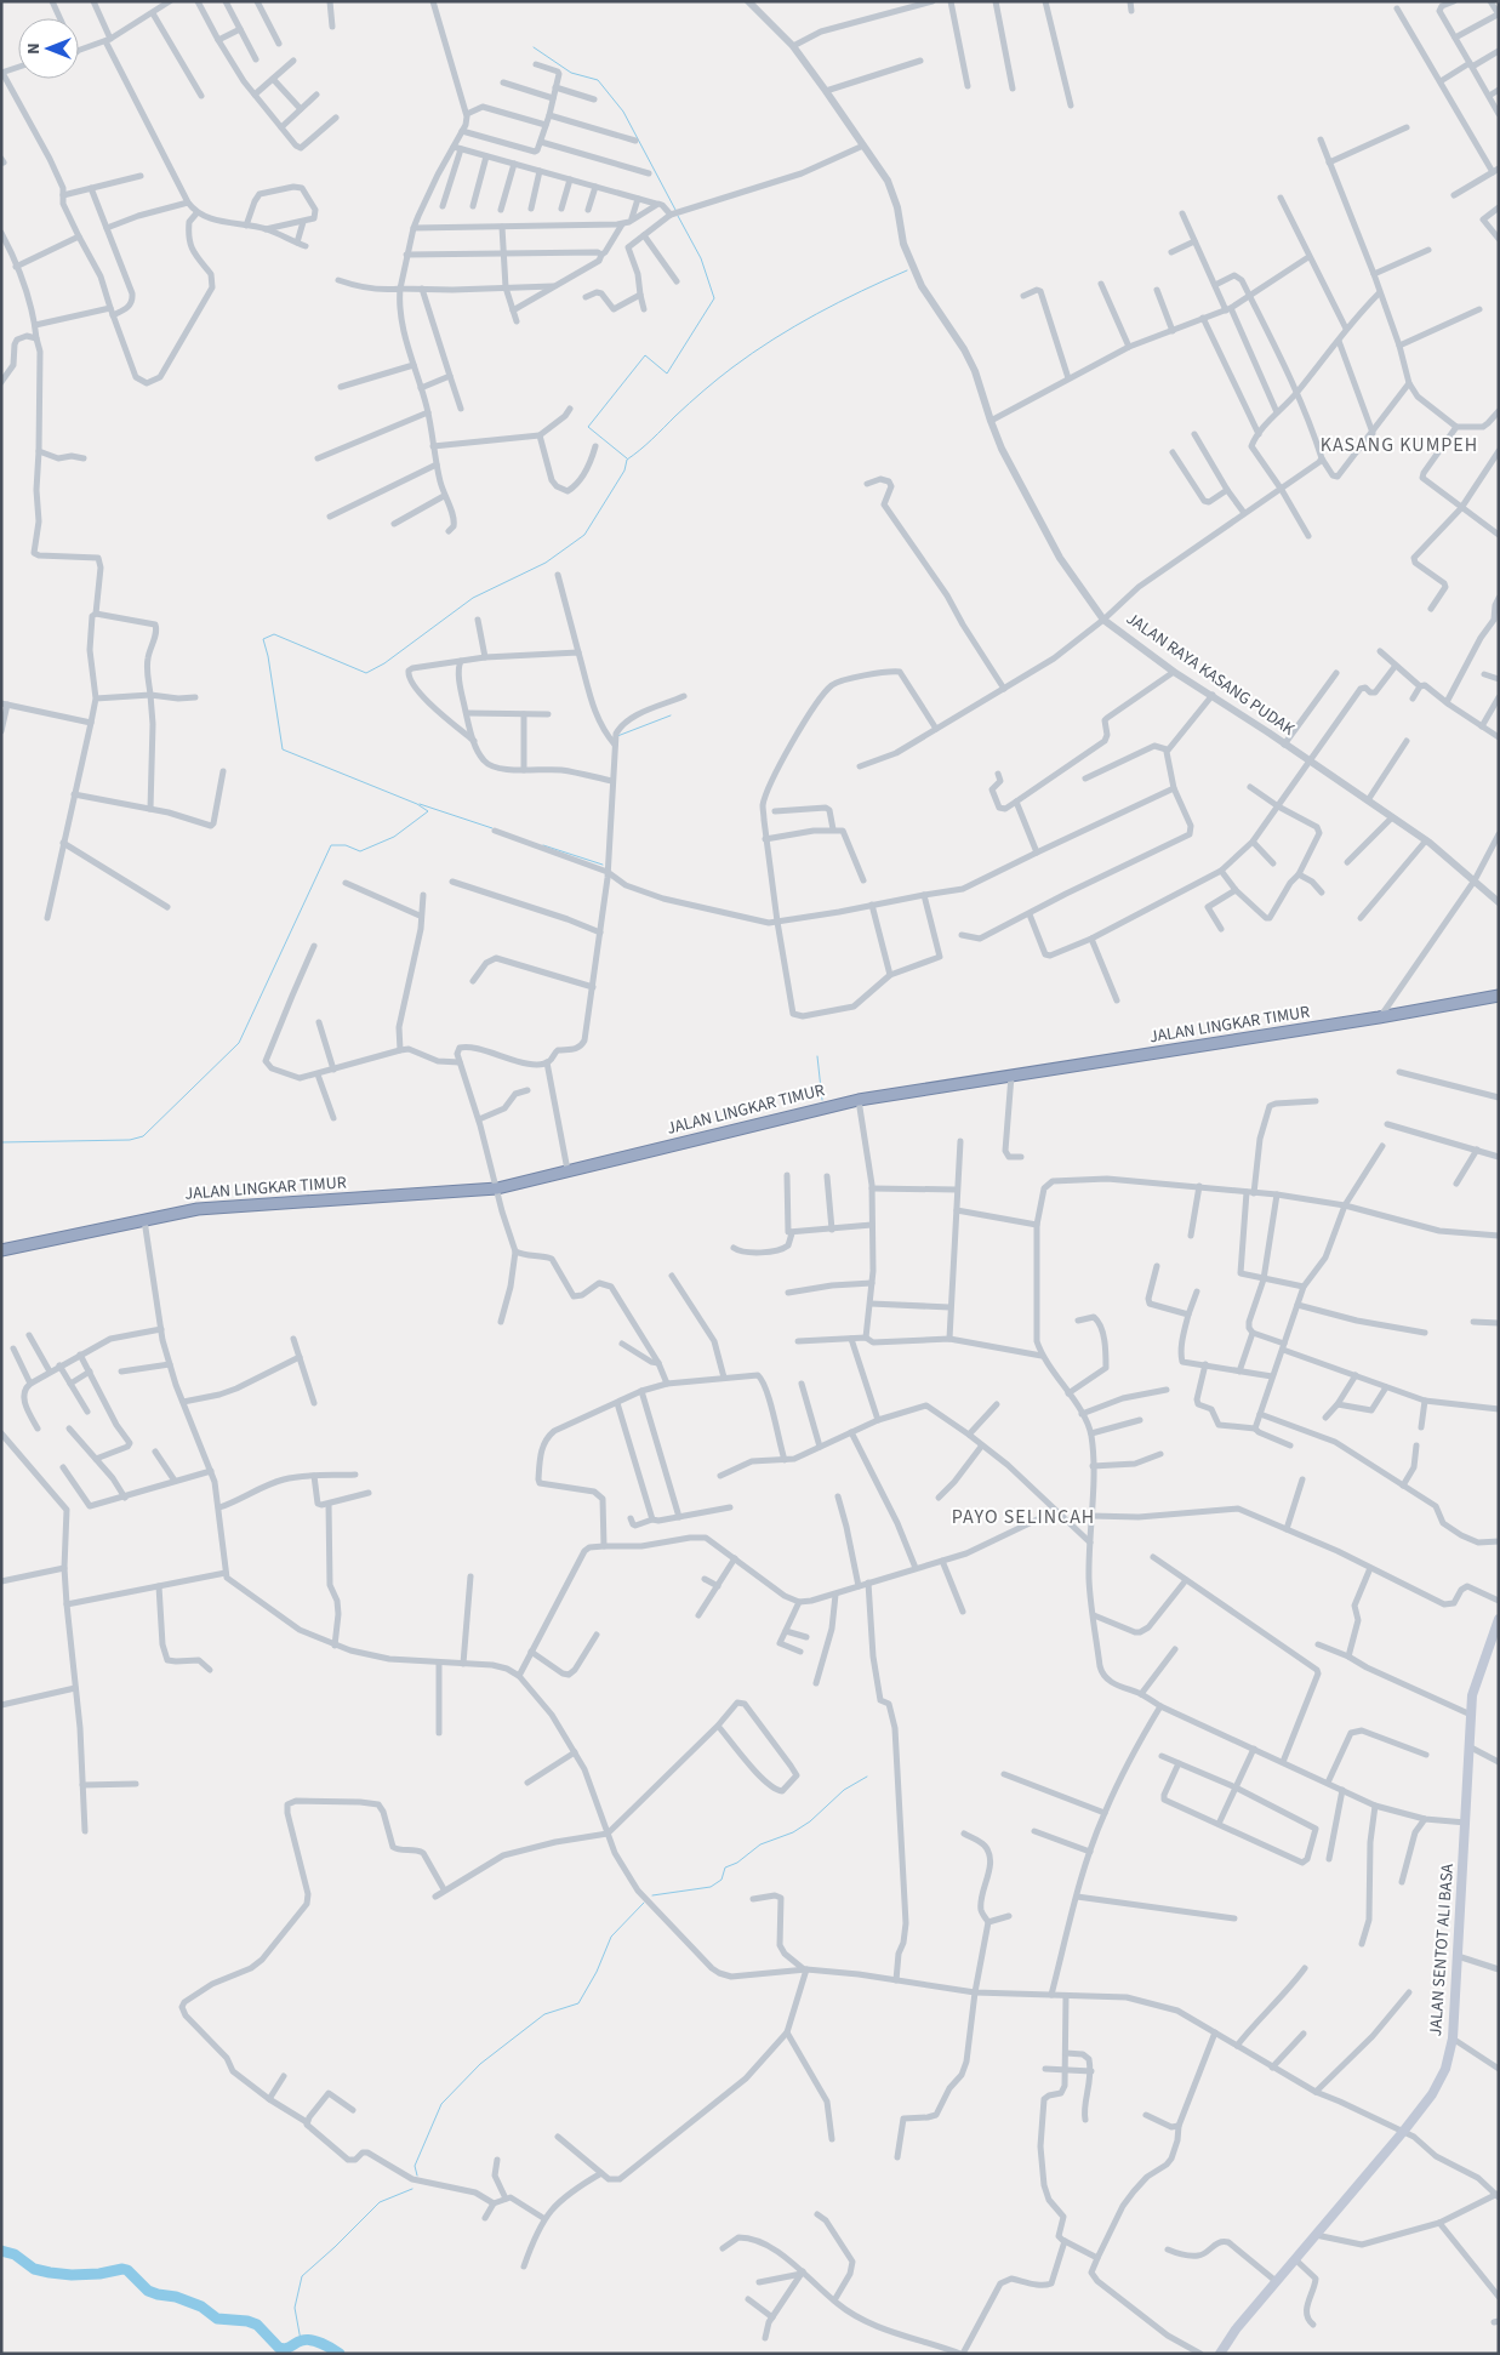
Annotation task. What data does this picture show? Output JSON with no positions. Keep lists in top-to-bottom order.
{
  "streets": {
    "highway": ["JALAN LINGKAR TIMUR"],
    "main road": ["JALAN SENTOT ALI BASA"],
    "street": ["JALAN RAYA KASANG PUDAK"]
  },
  "districts": ["KASANG KUMPEH", "PAYO SELINCAH"],
  "north": "left"
}
